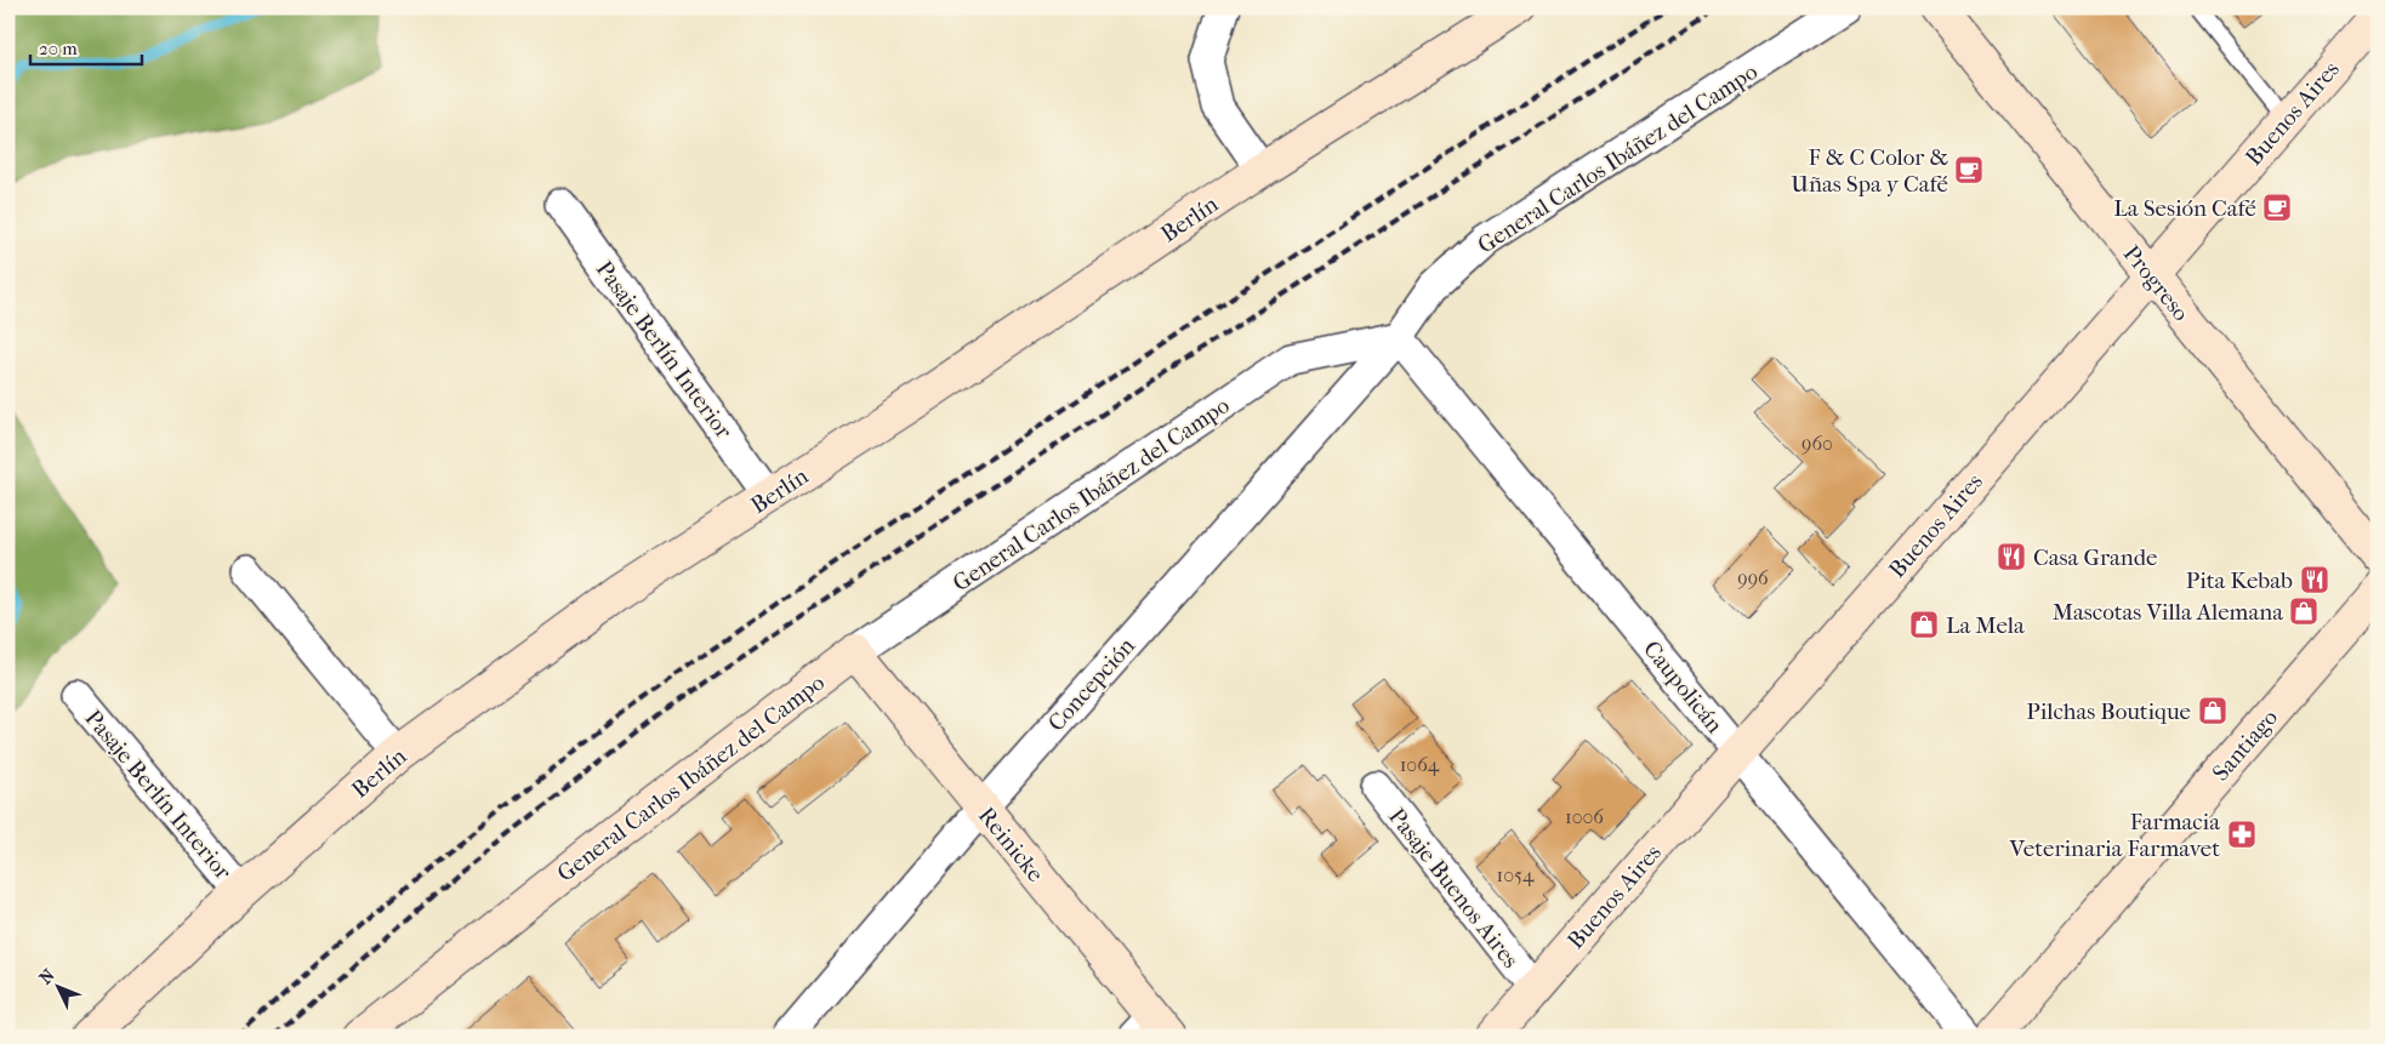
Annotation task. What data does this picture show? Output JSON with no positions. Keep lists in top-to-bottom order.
{
  "streets": {
    "street": [
      "Buenos Aires",
      "General Carlos Ibáñez del Campo",
      "Berlín",
      "Progreso",
      "Pasaje Berlín Interior",
      "Concepción",
      "Caupolicán",
      "Santiago",
      "Reinicke",
      "Pasaje Buenos Aires"
    ]
  },
  "crossings": [
    ["Buenos Aires", "Progreso"],
    ["Buenos Aires", "Caupolicán"],
    ["Buenos Aires", "Pasaje Buenos Aires"],
    ["General Carlos Ibáñez del Campo", "Concepción"],
    ["General Carlos Ibáñez del Campo", "Caupolicán"],
    ["General Carlos Ibáñez del Campo", "Reinicke"],
    ["Berlín", "Pasaje Berlín Interior"],
    ["Concepción", "Caupolicán"],
    ["Concepción", "Reinicke"]
  ],
  "places": {
    "cafe": ["F & C Color & Uñas Spa y Café", "La Sesión Café"],
    "restaurant": ["Casa Grande", "Pita Kebab"],
    "shop": ["Mascotas Villa Alemana", "La Mela", "Pilchas Boutique"],
    "pharmacy": ["Farmacia Veterinaria Farmavet"]
  },
  "house_numbers": [
    "960",
    "996",
    "1064",
    "1006",
    "1054"
  ],
  "scale_bar": "20 m",
  "north": "top left"
}
